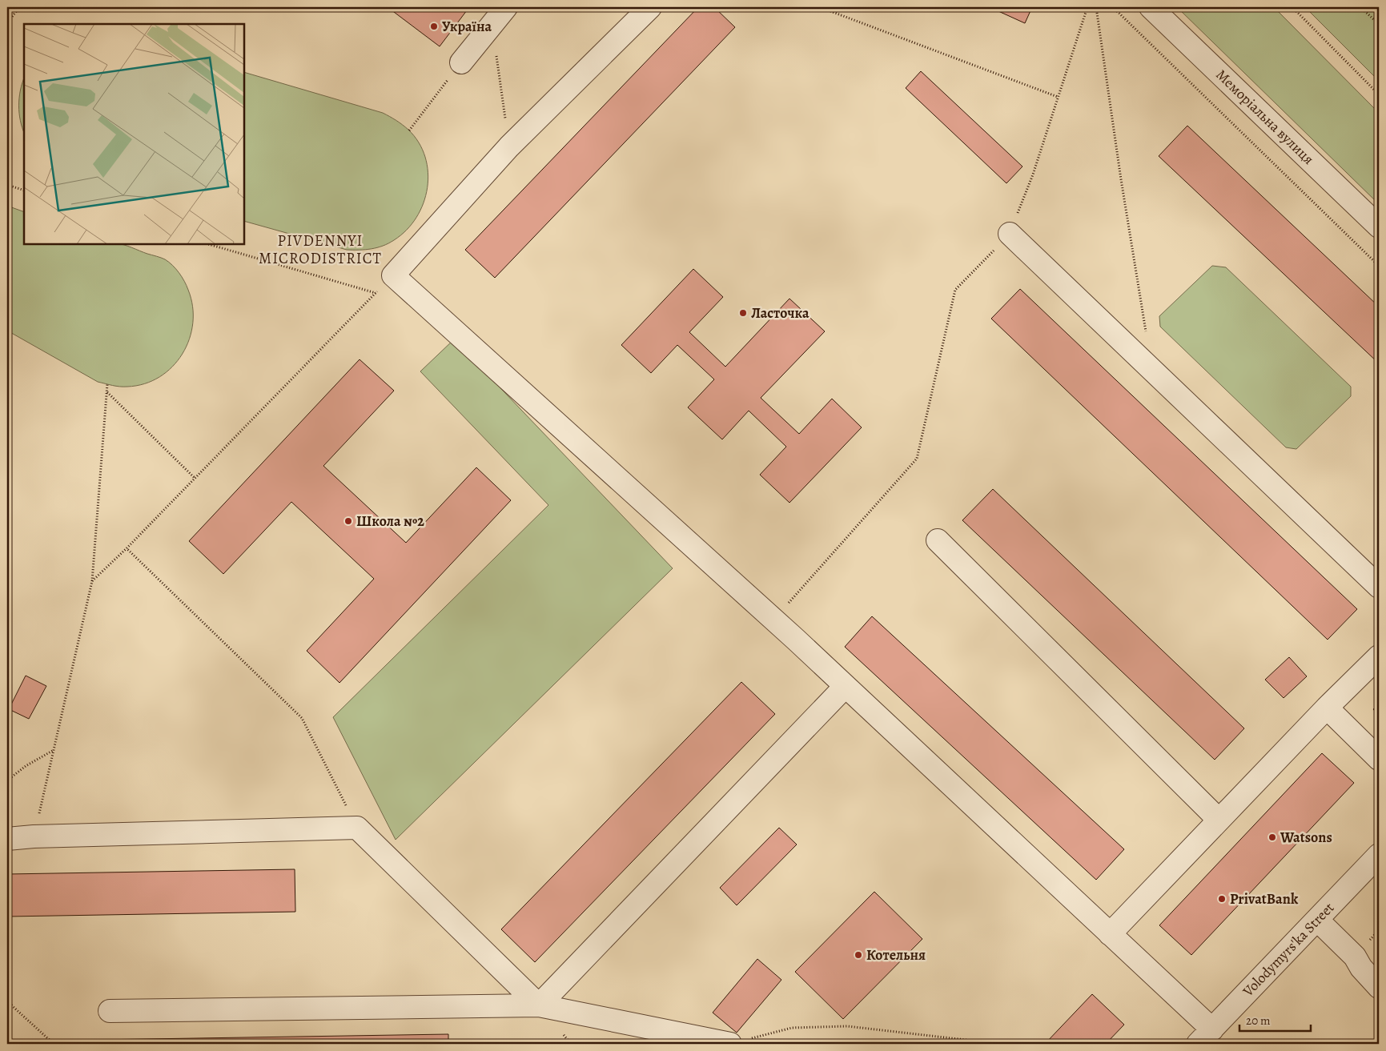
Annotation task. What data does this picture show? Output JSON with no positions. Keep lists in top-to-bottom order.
{
  "streets": {
    "street": ["Меморіальна вулиця", "Volodymyrs'ka Street"]
  },
  "districts": ["PIVDENNYI MICRODISTRICT"],
  "places": [
    "Україна",
    "Ласточка",
    "Школа №2",
    "Watsons",
    "PrivatBank",
    "Котельня"
  ],
  "scale_bar": "20 m"
}
